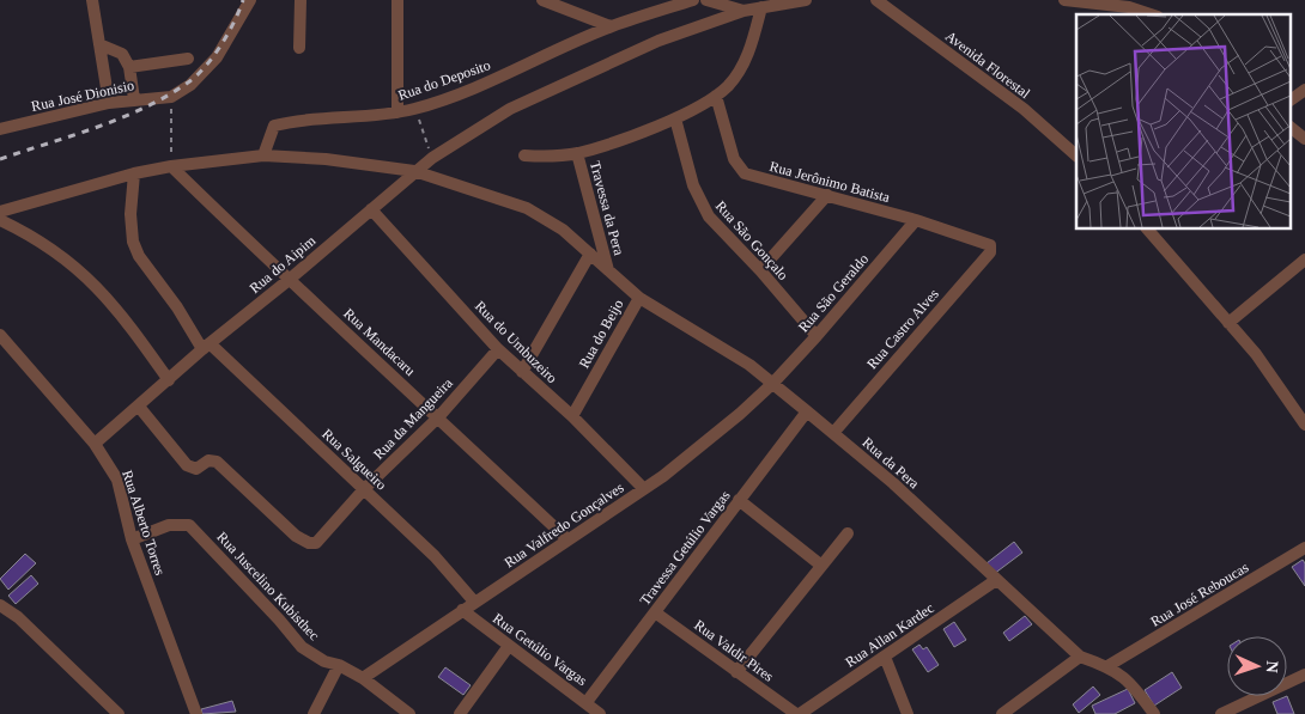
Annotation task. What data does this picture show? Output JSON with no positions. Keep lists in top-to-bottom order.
{
  "streets": {
    "street": [
      "Avenida Florestal",
      "Rua do Deposito",
      "Rua José Dionisio",
      "Rua Jerônimo Batista",
      "Travessa da Pera",
      "Rua São Gonçalo",
      "Rua do Aipim",
      "Rua São Geraldo",
      "Rua Castro Alves",
      "Rua do Beijo",
      "Rua Mandacaru",
      "Rua do Umbuzeiro",
      "Rua da Mangueira",
      "Rua Salgueiro",
      "Rua da Pera",
      "Rua Alberto Torres",
      "Rua Valfredo Gonçalves",
      "Travessa Getúlio Vargas",
      "Rua Juscelino Kubisthec",
      "Rua José Reboucas",
      "Rua Allan Kardec",
      "Rua Getúlio Vargas",
      "Rua Valdir Pires"
    ]
  },
  "crossings": [
    ["Rua do Deposito", "Rua da Pera"],
    ["Rua Jerônimo Batista", "Rua São Geraldo"],
    ["Rua Jerônimo Batista", "Rua Castro Alves"],
    ["Travessa da Pera", "Rua da Pera"],
    ["Rua São Gonçalo", "Rua São Geraldo"],
    ["Rua do Aipim", "Rua Mandacaru"],
    ["Rua do Aipim", "Rua do Umbuzeiro"],
    ["Rua do Aipim", "Rua da Mangueira"],
    ["Rua do Aipim", "Rua Salgueiro"],
    ["Rua do Aipim", "Rua da Pera"],
    ["Rua do Aipim", "Rua Alberto Torres"],
    ["Rua São Geraldo", "Rua da Pera"],
    ["Rua São Geraldo", "Rua Valfredo Gonçalves"],
    ["Rua Castro Alves", "Rua da Pera"],
    ["Rua do Beijo", "Rua do Umbuzeiro"],
    ["Rua do Beijo", "Rua da Pera"],
    ["Rua Mandacaru", "Rua da Mangueira"],
    ["Rua Mandacaru", "Rua da Pera"],
    ["Rua Mandacaru", "Rua Valfredo Gonçalves"],
    ["Rua do Umbuzeiro", "Rua da Mangueira"],
    ["Rua do Umbuzeiro", "Rua Valfredo Gonçalves"],
    ["Rua da Mangueira", "Rua Salgueiro"],
    ["Rua Salgueiro", "Rua da Pera"],
    ["Rua Salgueiro", "Rua Valfredo Gonçalves"],
    ["Rua da Pera", "Rua Valfredo Gonçalves"],
    ["Rua da Pera", "Travessa Getúlio Vargas"],
    ["Rua da Pera", "Rua José Reboucas"],
    ["Rua da Pera", "Rua Allan Kardec"],
    ["Rua Alberto Torres", "Rua Juscelino Kubisthec"],
    ["Rua Valfredo Gonçalves", "Rua Juscelino Kubisthec"],
    ["Rua Valfredo Gonçalves", "Rua Getúlio Vargas"],
    ["Travessa Getúlio Vargas", "Rua Getúlio Vargas"],
    ["Travessa Getúlio Vargas", "Rua Valdir Pires"],
    ["Rua Allan Kardec", "Rua Valdir Pires"]
  ],
  "north": "right"
}
